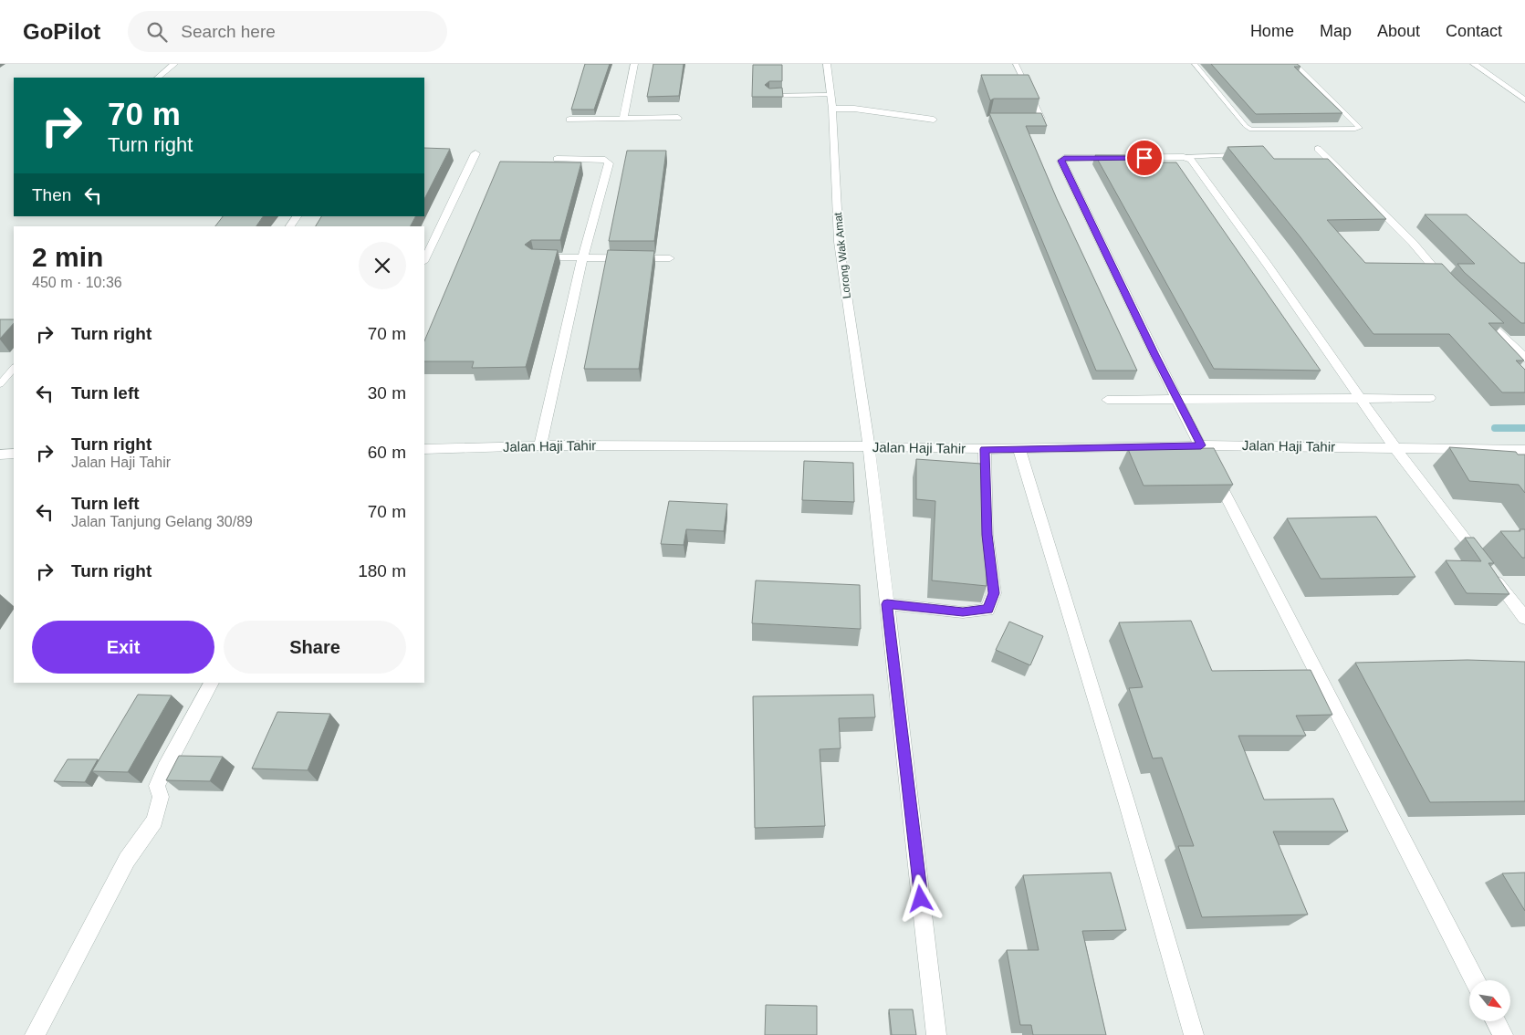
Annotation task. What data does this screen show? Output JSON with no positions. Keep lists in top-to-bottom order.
{
  "streets": {
    "street": ["Lorong Wak Amat", "Jalan Haji Tahir"]
  },
  "crossings": [
    ["Lorong Wak Amat", "Jalan Haji Tahir"]
  ],
  "north": "bottom right",
  "page": {
    "header": "GoPilot",
    "search": "Search here",
    "nav": [
      "Home",
      "Map",
      "About",
      "Contact"
    ],
    "turn": ["70 m", "Turn right"],
    "then": "Then",
    "heading": ["2 min", "450 m · 10:36"],
    "list": [
      {
        "name": "Turn right",
        "value": "70 m"
      },
      {
        "name": "Turn left",
        "value": "30 m"
      },
      {
        "name": "Turn right",
        "note": "Jalan Haji Tahir",
        "value": "60 m"
      },
      {
        "name": "Turn left",
        "note": "Jalan Tanjung Gelang 30/89",
        "value": "70 m"
      },
      {
        "name": "Turn right",
        "value": "180 m"
      }
    ],
    "buttons": ["Exit", "Share"]
  }
}
